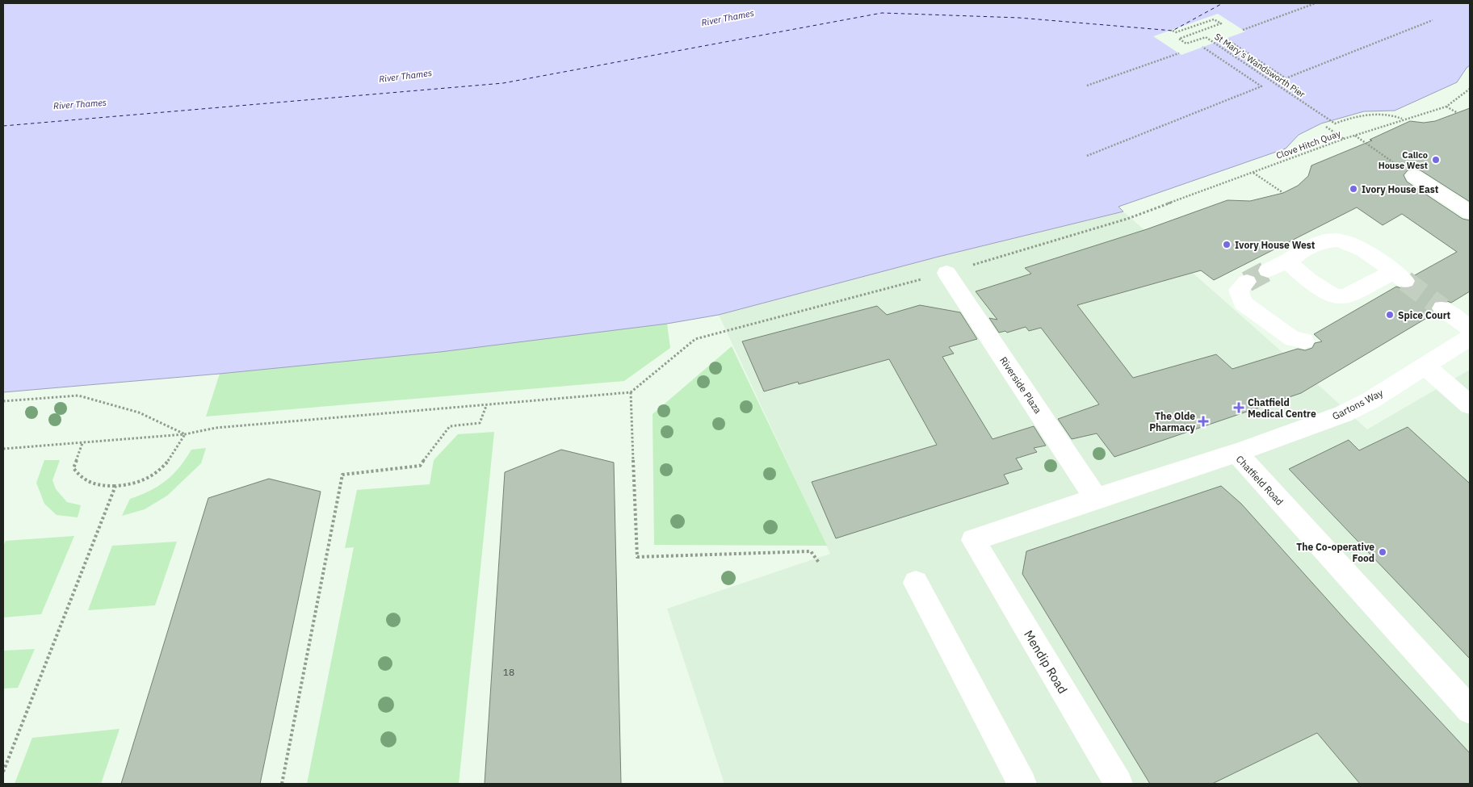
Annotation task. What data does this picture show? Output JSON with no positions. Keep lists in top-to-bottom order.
{
  "streets": {
    "street": [
      "Riverside Plaza",
      "Gartons Way",
      "Chatfield Road",
      "Mendip Road"
    ],
    "path": ["St Mary’s Wandsworth Pier", "Clove Hitch Quay"]
  },
  "crossings": [
    ["Clove Hitch Quay", "Riverside Plaza"],
    ["Riverside Plaza", "Chatfield Road"],
    ["Gartons Way", "Chatfield Road"],
    ["Chatfield Road", "Mendip Road"]
  ],
  "water": ["River Thames"],
  "places": {
    "other": [
      "Calico House West",
      "Ivory House East",
      "Ivory House West",
      "Spice Court",
      "The Co-operative Food"
    ],
    "health": ["Chatfield Medical Centre", "The Olde Pharmacy"]
  },
  "house_numbers": ["18"]
}
